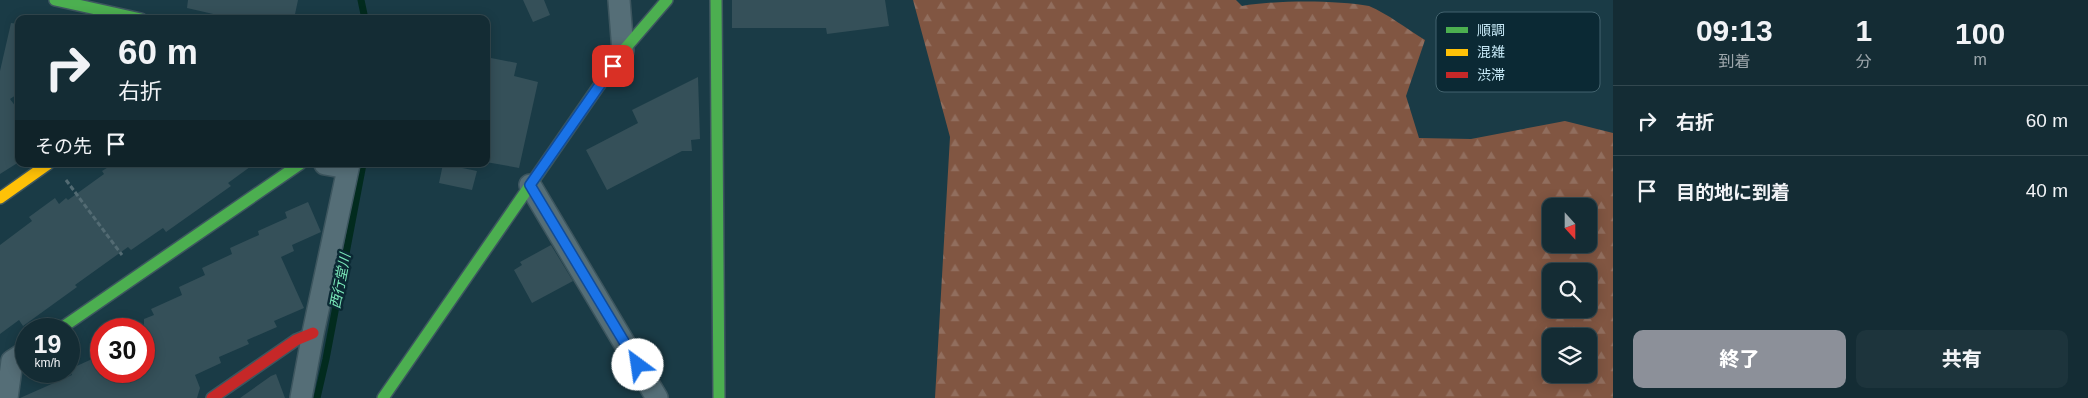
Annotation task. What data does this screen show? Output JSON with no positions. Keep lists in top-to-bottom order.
{
  "water": ["西行堂川"],
  "legend": ["順調", "混雑", "渋滞"],
  "north": "bottom",
  "page": {
    "eta": [
      "09:13",
      "到着",
      "1",
      "分",
      "100",
      "m"
    ],
    "turn": ["60 m", "右折"],
    "list": [
      {
        "name": "右折",
        "value": "60 m"
      },
      {
        "name": "目的地に到着",
        "value": "40 m"
      }
    ],
    "then": "その先",
    "speed": "19 km/h",
    "limit": "30",
    "buttons": ["終了", "共有"]
  }
}
